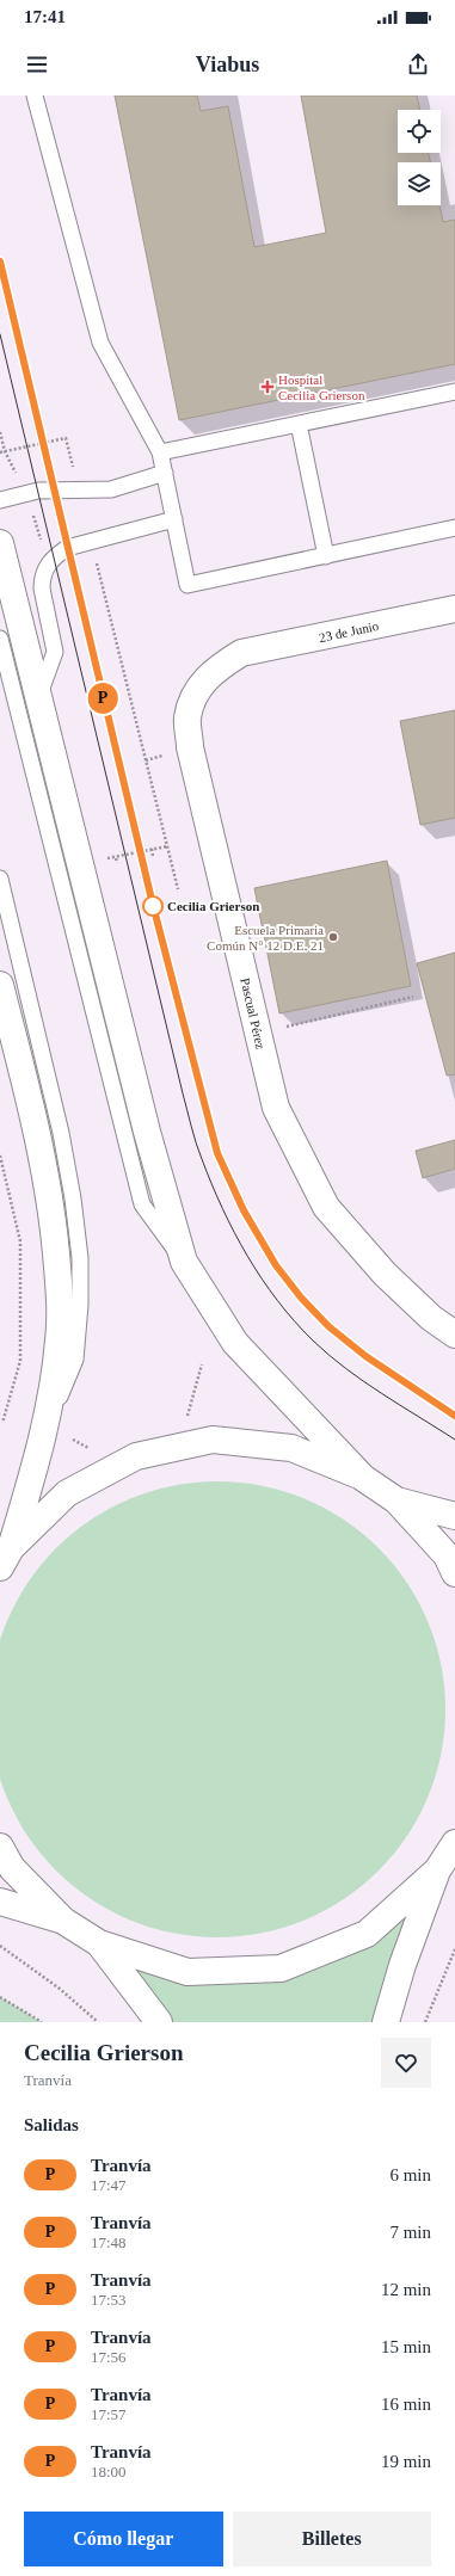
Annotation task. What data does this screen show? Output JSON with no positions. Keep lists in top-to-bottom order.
{
  "streets": {
    "main road": ["23 de Junio", "Pascual Pérez"]
  },
  "crossings": [
    ["23 de Junio", "Pascual Pérez"]
  ],
  "places": {
    "health": ["Hospital Cecilia Grierson"],
    "other": ["Cecilia Grierson", "Escuela Primaria Común N° 12 D.E. 21"]
  },
  "lines": ["tram line P"],
  "page": {
    "status": "17:41",
    "header": "Viabus",
    "on_map": "P",
    "heading": [
      ["Cecilia Grierson", "Tranvía"],
      "Salidas"
    ],
    "list": [
      {
        "mark": "P",
        "name": "Tranvía",
        "note": "17:47",
        "value": "6 min"
      },
      {
        "mark": "P",
        "name": "Tranvía",
        "note": "17:48",
        "value": "7 min"
      },
      {
        "mark": "P",
        "name": "Tranvía",
        "note": "17:53",
        "value": "12 min"
      },
      {
        "mark": "P",
        "name": "Tranvía",
        "note": "17:56",
        "value": "15 min"
      },
      {
        "mark": "P",
        "name": "Tranvía",
        "note": "17:57",
        "value": "16 min"
      },
      {
        "mark": "P",
        "name": "Tranvía",
        "note": "18:00",
        "value": "19 min"
      }
    ],
    "buttons": ["Cómo llegar", "Billetes"]
  }
}
